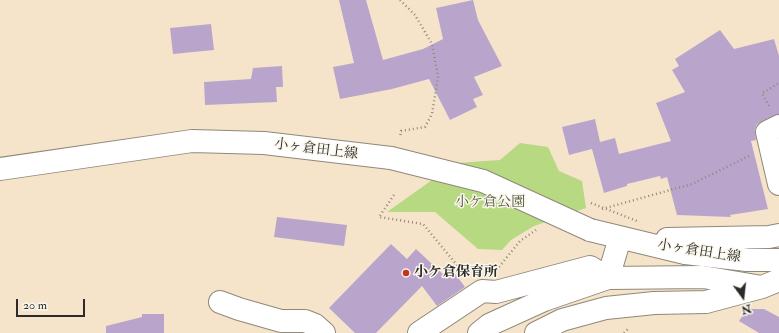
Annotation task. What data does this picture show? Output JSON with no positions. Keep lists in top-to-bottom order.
{
  "streets": {
    "street": ["小ヶ倉田上線"]
  },
  "parks": ["小ケ倉公園"],
  "places": ["小ケ倉保育所"],
  "scale_bar": "20 m",
  "north": "bottom"
}
